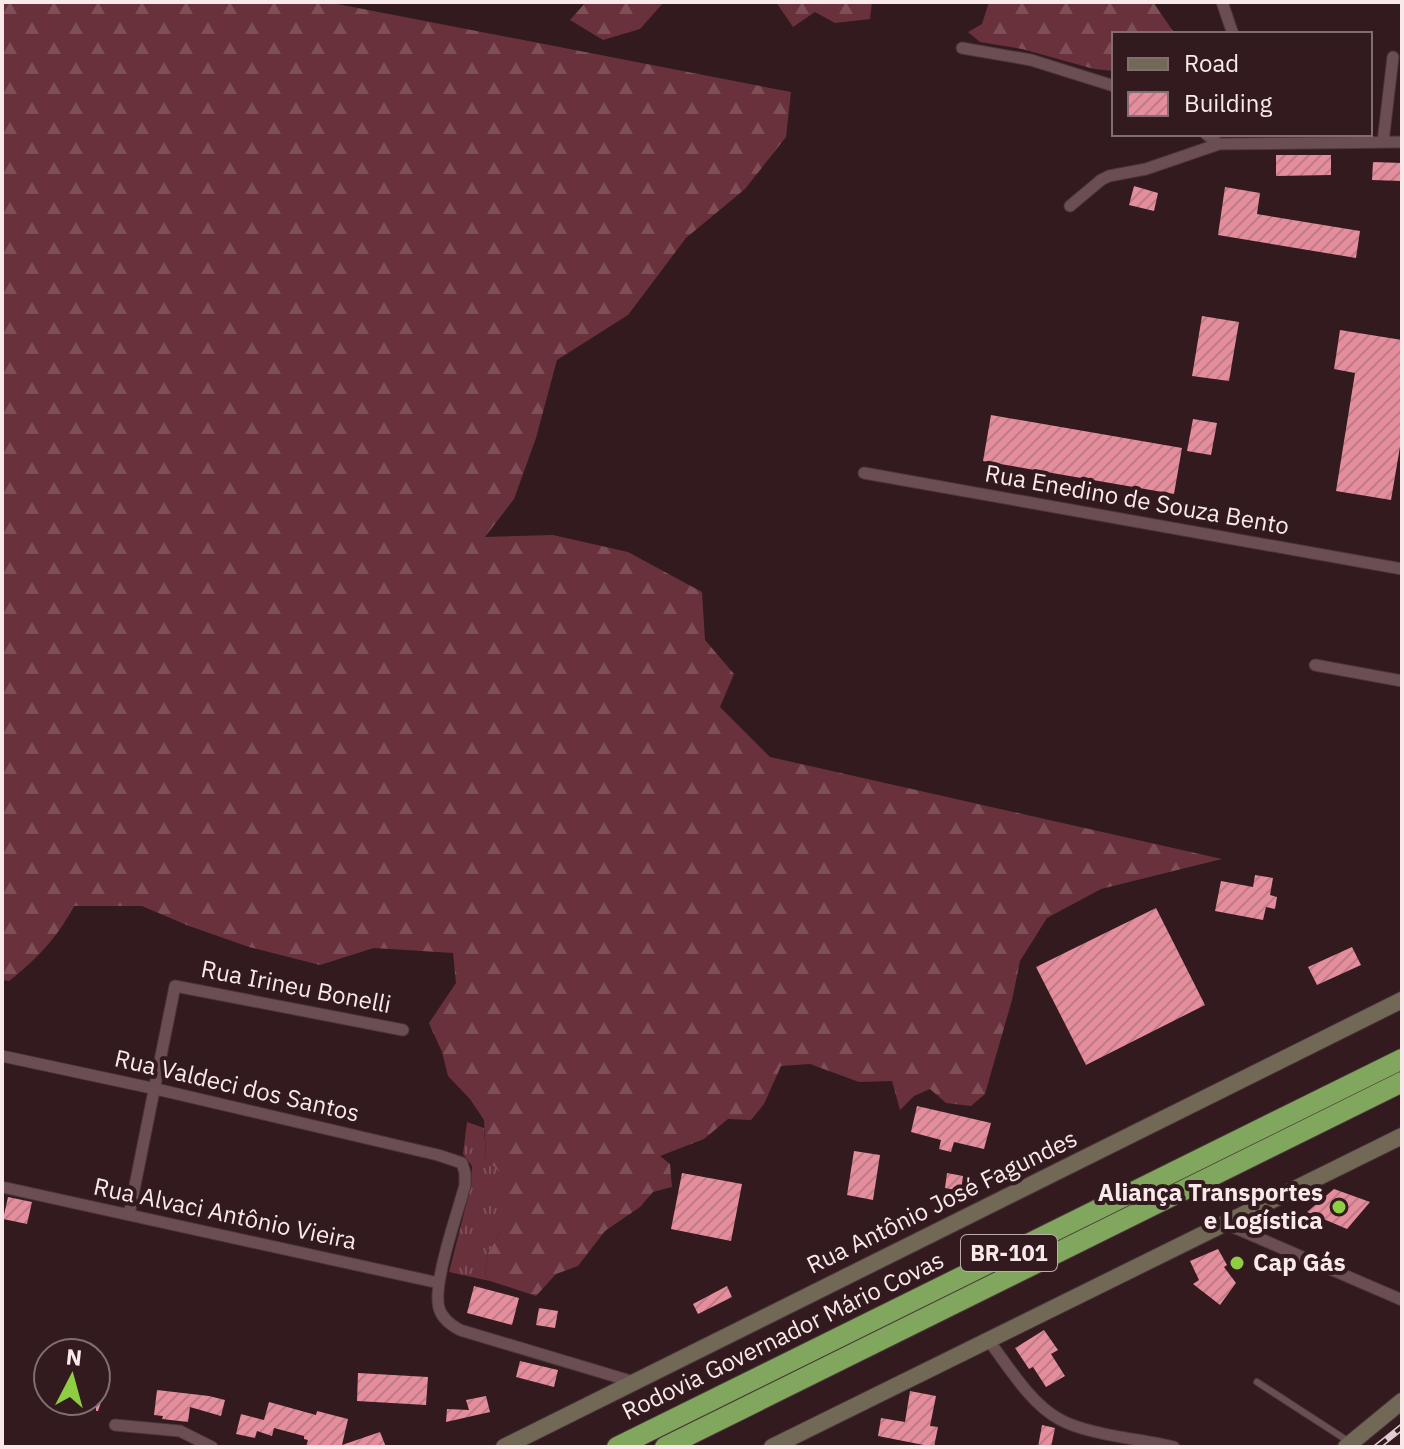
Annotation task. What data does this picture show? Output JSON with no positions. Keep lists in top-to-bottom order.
{
  "streets": {
    "highway": ["BR-101", "Rodovia Governador Mário Covas"],
    "main road": ["Rua Antônio José Fagundes"],
    "street": [
      "Rua Enedino de Souza Bento",
      "Rua Irineu Bonelli",
      "Rua Valdeci dos Santos",
      "Rua Alvaci Antônio Vieira"
    ]
  },
  "crossings": [
    ["Rua Irineu Bonelli", "Rua Valdeci dos Santos"],
    ["Rua Irineu Bonelli", "Rua Alvaci Antônio Vieira"],
    ["Rua Valdeci dos Santos", "Rua Alvaci Antônio Vieira"]
  ],
  "places": ["Aliança Transportes e Logística", "Cap Gás"],
  "legend": ["Road", "Building"],
  "north": "top"
}
